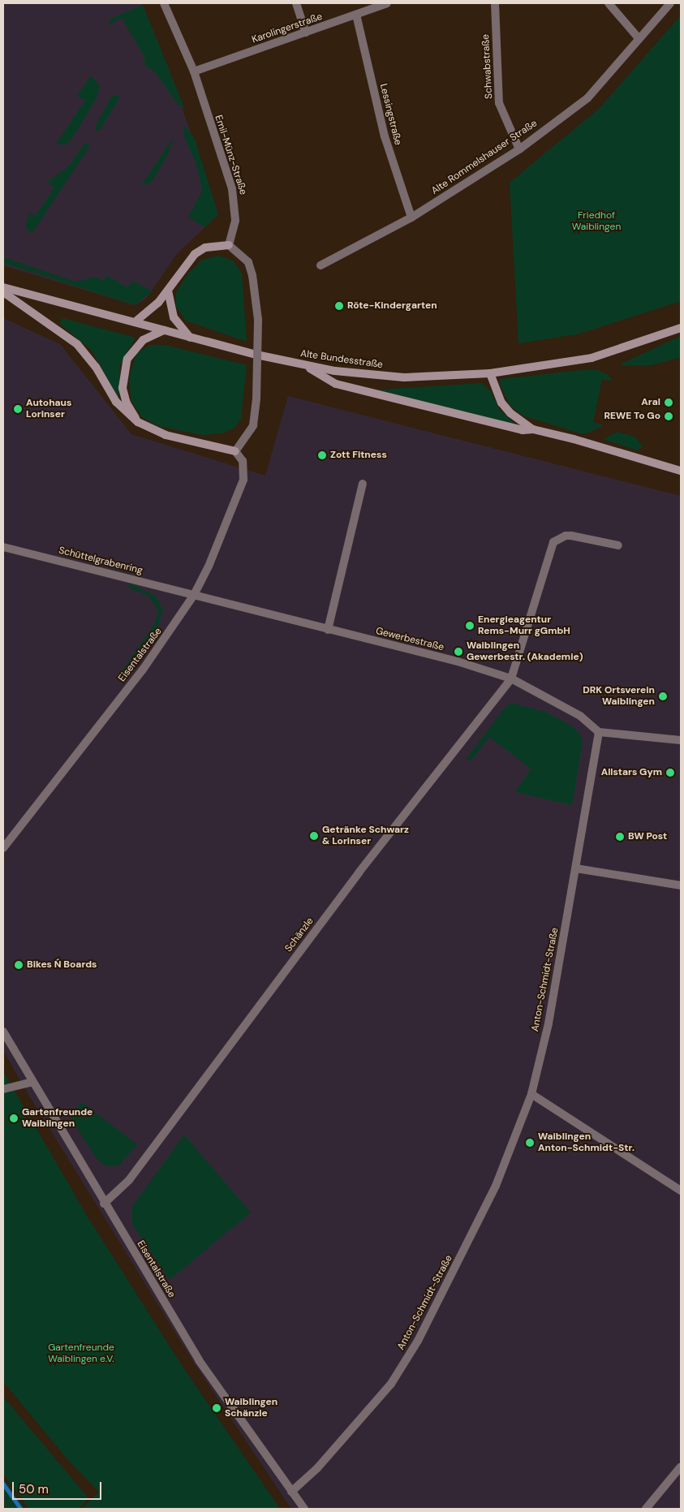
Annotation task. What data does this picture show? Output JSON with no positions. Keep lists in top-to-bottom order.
{
  "streets": {
    "main road": ["Alte Bundesstraße"],
    "street": [
      "Karolingerstraße",
      "Schwabstraße",
      "Lessingstraße",
      "Emil-Münz-Straße",
      "Alte Rommelshauser Straße",
      "Schüttelgrabenring",
      "Gewerbestraße",
      "Eisentalstraße",
      "Schänzle",
      "Anton-Schmidt-Straße"
    ]
  },
  "crossings": [
    ["Karolingerstraße", "Lessingstraße"],
    ["Karolingerstraße", "Emil-Münz-Straße"],
    ["Schwabstraße", "Alte Rommelshauser Straße"],
    ["Lessingstraße", "Alte Rommelshauser Straße"],
    ["Schüttelgrabenring", "Gewerbestraße"],
    ["Schüttelgrabenring", "Eisentalstraße"],
    ["Gewerbestraße", "Eisentalstraße"],
    ["Gewerbestraße", "Schänzle"],
    ["Eisentalstraße", "Schänzle"],
    ["Eisentalstraße", "Anton-Schmidt-Straße"]
  ],
  "parks": ["Friedhof Waiblingen", "Gartenfreunde Waiblingen e.V."],
  "places": [
    "Röte-Kindergarten",
    "Aral",
    "Autohaus Lorinser",
    "REWE To Go",
    "Zott Fitness",
    "Energieagentur Rems-Murr gGmbH",
    "Waiblingen Gewerbestr. (Akademie)",
    "DRK Ortsverein Waiblingen",
    "Allstars Gym",
    "Getränke Schwarz & Lorinser",
    "BW Post",
    "Bikes Ń Boards",
    "Gartenfreunde Waiblingen",
    "Waiblingen Anton-Schmidt-Str.",
    "Waiblingen Schänzle"
  ],
  "scale_bar": "50 m"
}
